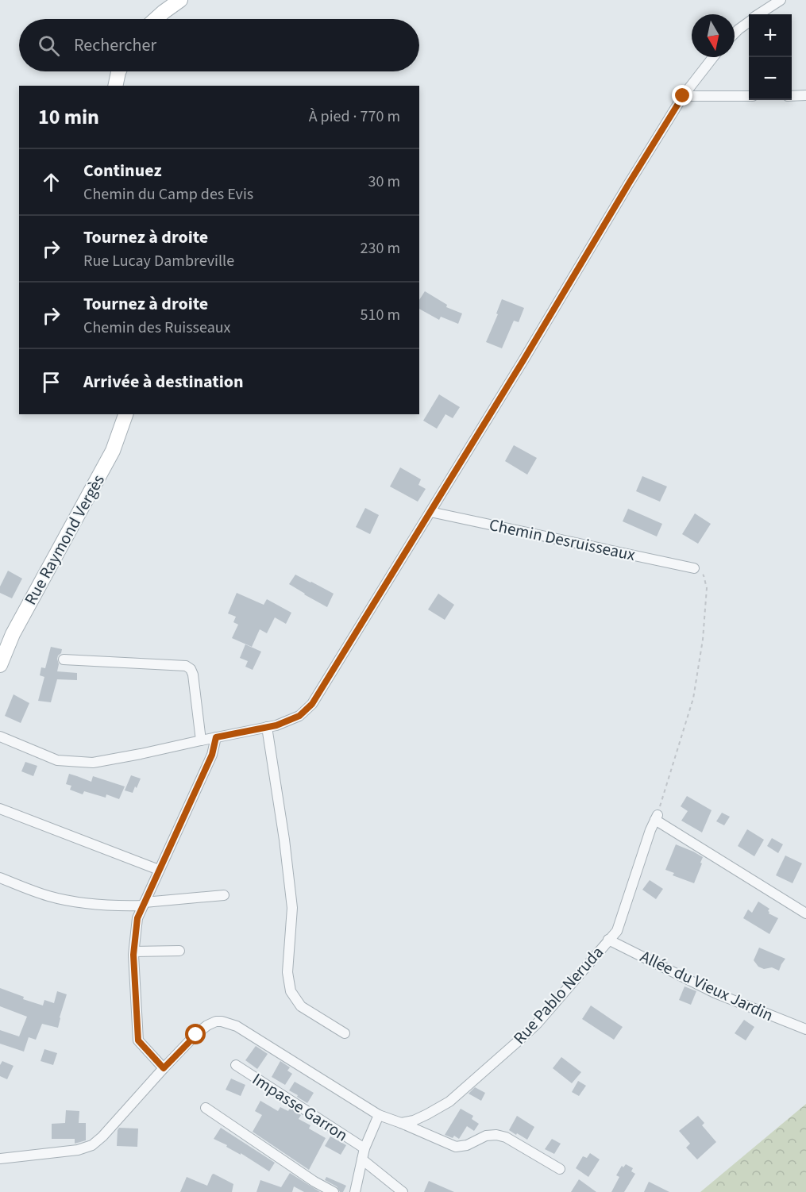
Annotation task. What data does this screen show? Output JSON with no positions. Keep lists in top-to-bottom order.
{
  "streets": {
    "main road": ["Rue Raymond Vergès"],
    "street": [
      "Chemin Desruisseaux",
      "Allée du Vieux Jardin",
      "Rue Pablo Neruda",
      "Impasse Garron"
    ]
  },
  "crossings": [
    ["Allée du Vieux Jardin", "Rue Pablo Neruda"]
  ],
  "north": "bottom",
  "page": {
    "map_buttons": ["+", "−"],
    "search": "Rechercher",
    "heading": ["10 min", "À pied · 770 m"],
    "list": [
      ["Continuez", "Chemin du Camp des Evis", "30 m"],
      ["Tournez à droite", "Rue Lucay Dambreville", "230 m"],
      ["Tournez à droite", "Chemin des Ruisseaux", "510 m"],
      "Arrivée à destination"
    ]
  }
}
